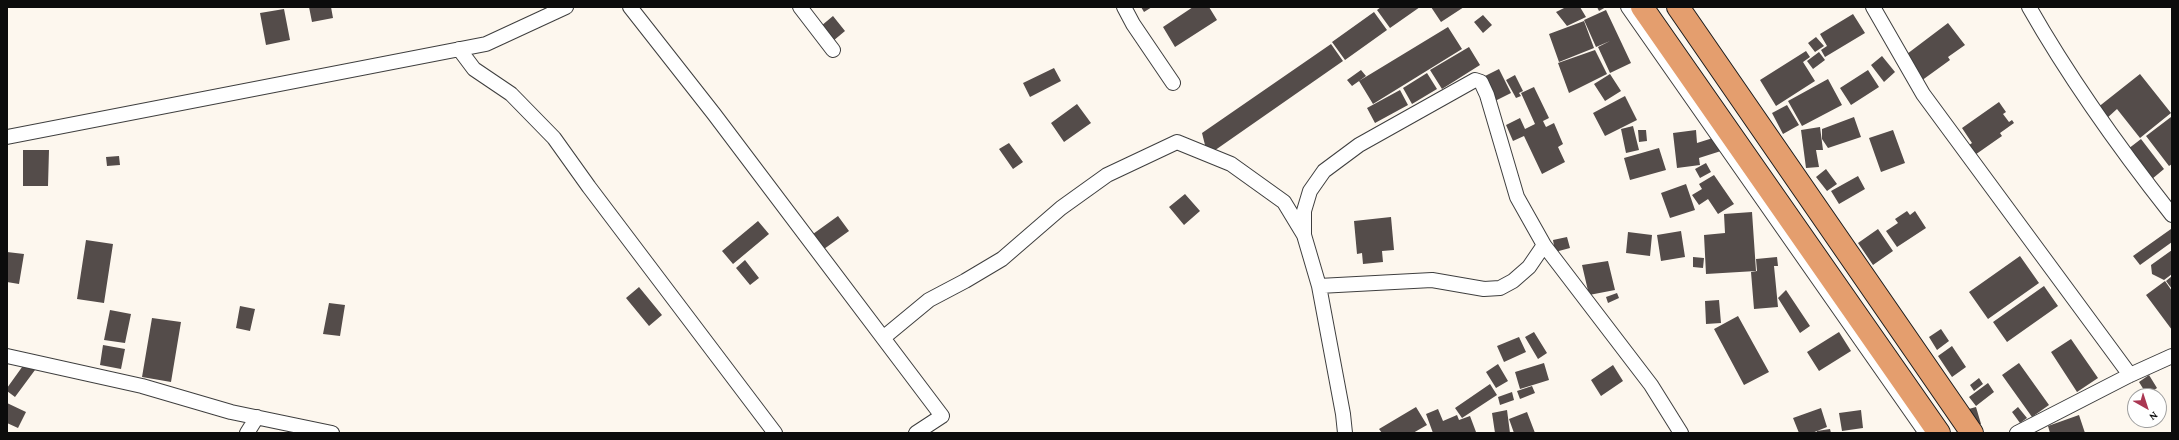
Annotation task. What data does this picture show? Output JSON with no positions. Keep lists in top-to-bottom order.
{
  "north": "bottom right"
}
